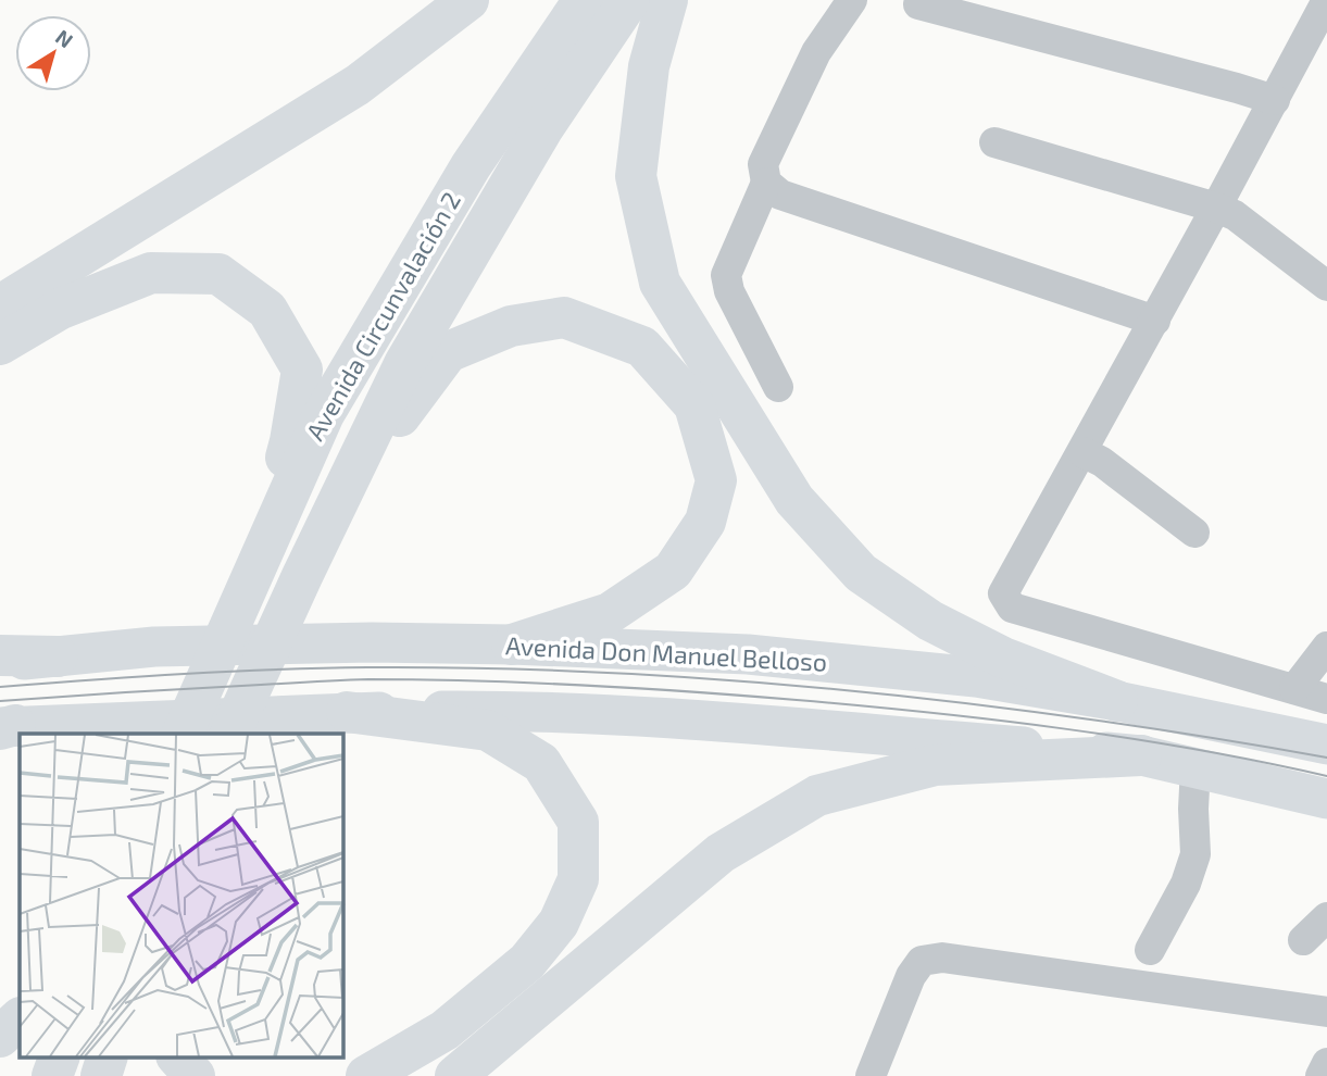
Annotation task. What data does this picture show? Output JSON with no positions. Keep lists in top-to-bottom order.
{
  "streets": {
    "highway": ["Avenida Circunvalación 2"],
    "main road": ["Avenida Don Manuel Belloso"]
  },
  "north": "top right"
}
